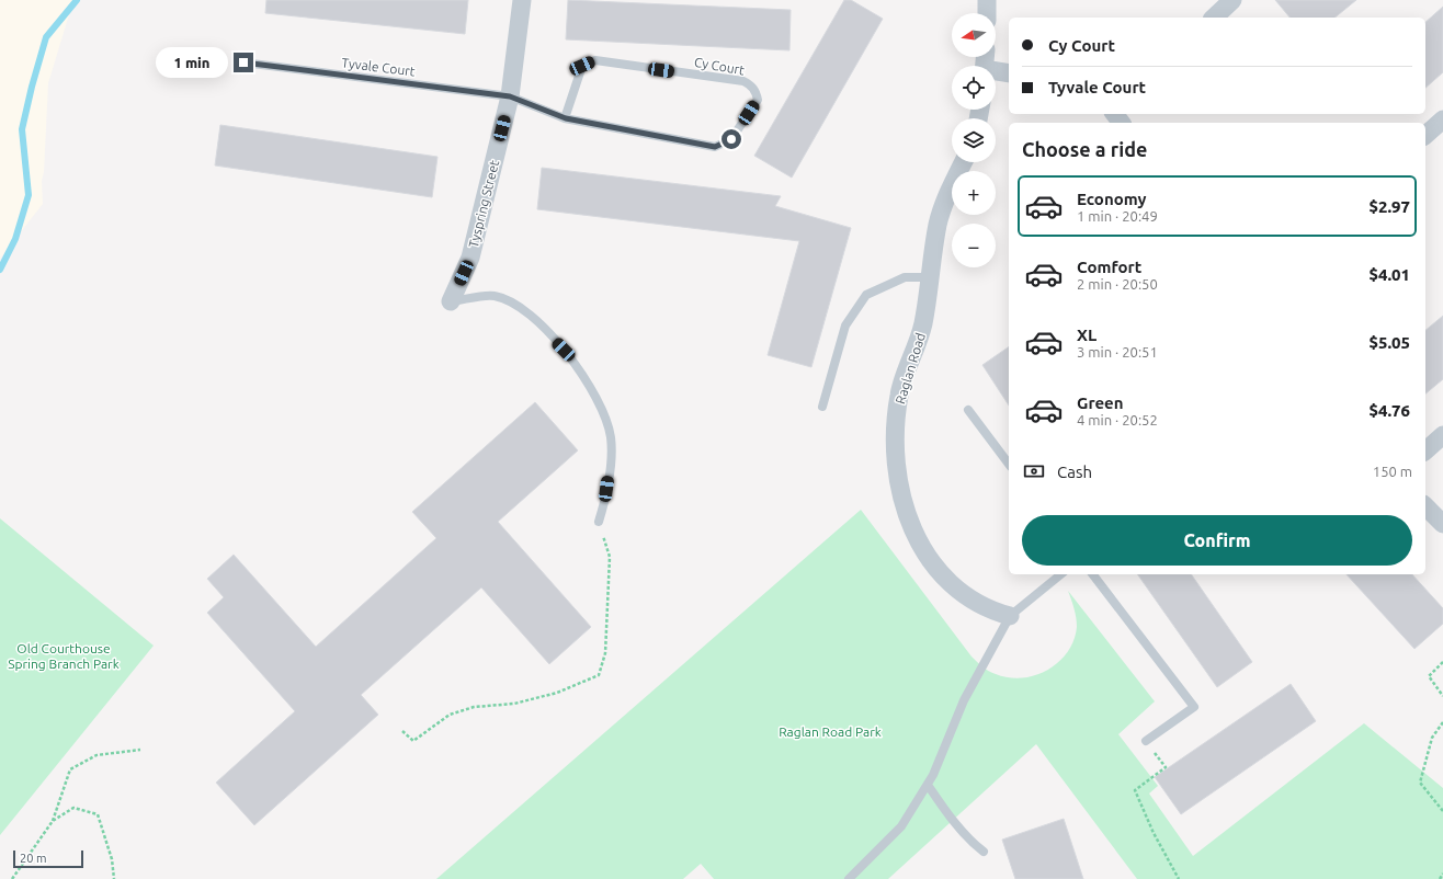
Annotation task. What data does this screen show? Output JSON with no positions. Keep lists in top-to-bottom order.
{
  "streets": {
    "street": ["Tyspring Street", "Raglan Road"],
    "lane": ["Cy Court", "Tyvale Court"]
  },
  "crossings": [
    ["Cy Court", "Tyvale Court"],
    ["Cy Court", "Tyspring Street"],
    ["Tyvale Court", "Tyspring Street"]
  ],
  "parks": ["Old Courthouse Spring Branch Park", "Raglan Road Park"],
  "scale_bar": "20 m",
  "north": "left",
  "page": {
    "map_buttons": ["+", "−"],
    "banner": ["Cy Court", "Tyvale Court"],
    "bubble": "1 min",
    "heading": "Choose a ride",
    "list": [
      {
        "name": "Economy",
        "note": "1 min · 20:49",
        "value": "$2.97"
      },
      {
        "name": "Comfort",
        "note": "2 min · 20:50",
        "value": "$4.01"
      },
      {
        "name": "XL",
        "note": "3 min · 20:51",
        "value": "$5.05"
      },
      {
        "name": "Green",
        "note": "4 min · 20:52",
        "value": "$4.76"
      }
    ],
    "pay": ["Cash", "150 m"],
    "buttons": "Confirm",
    "scale": "20 m"
  }
}
